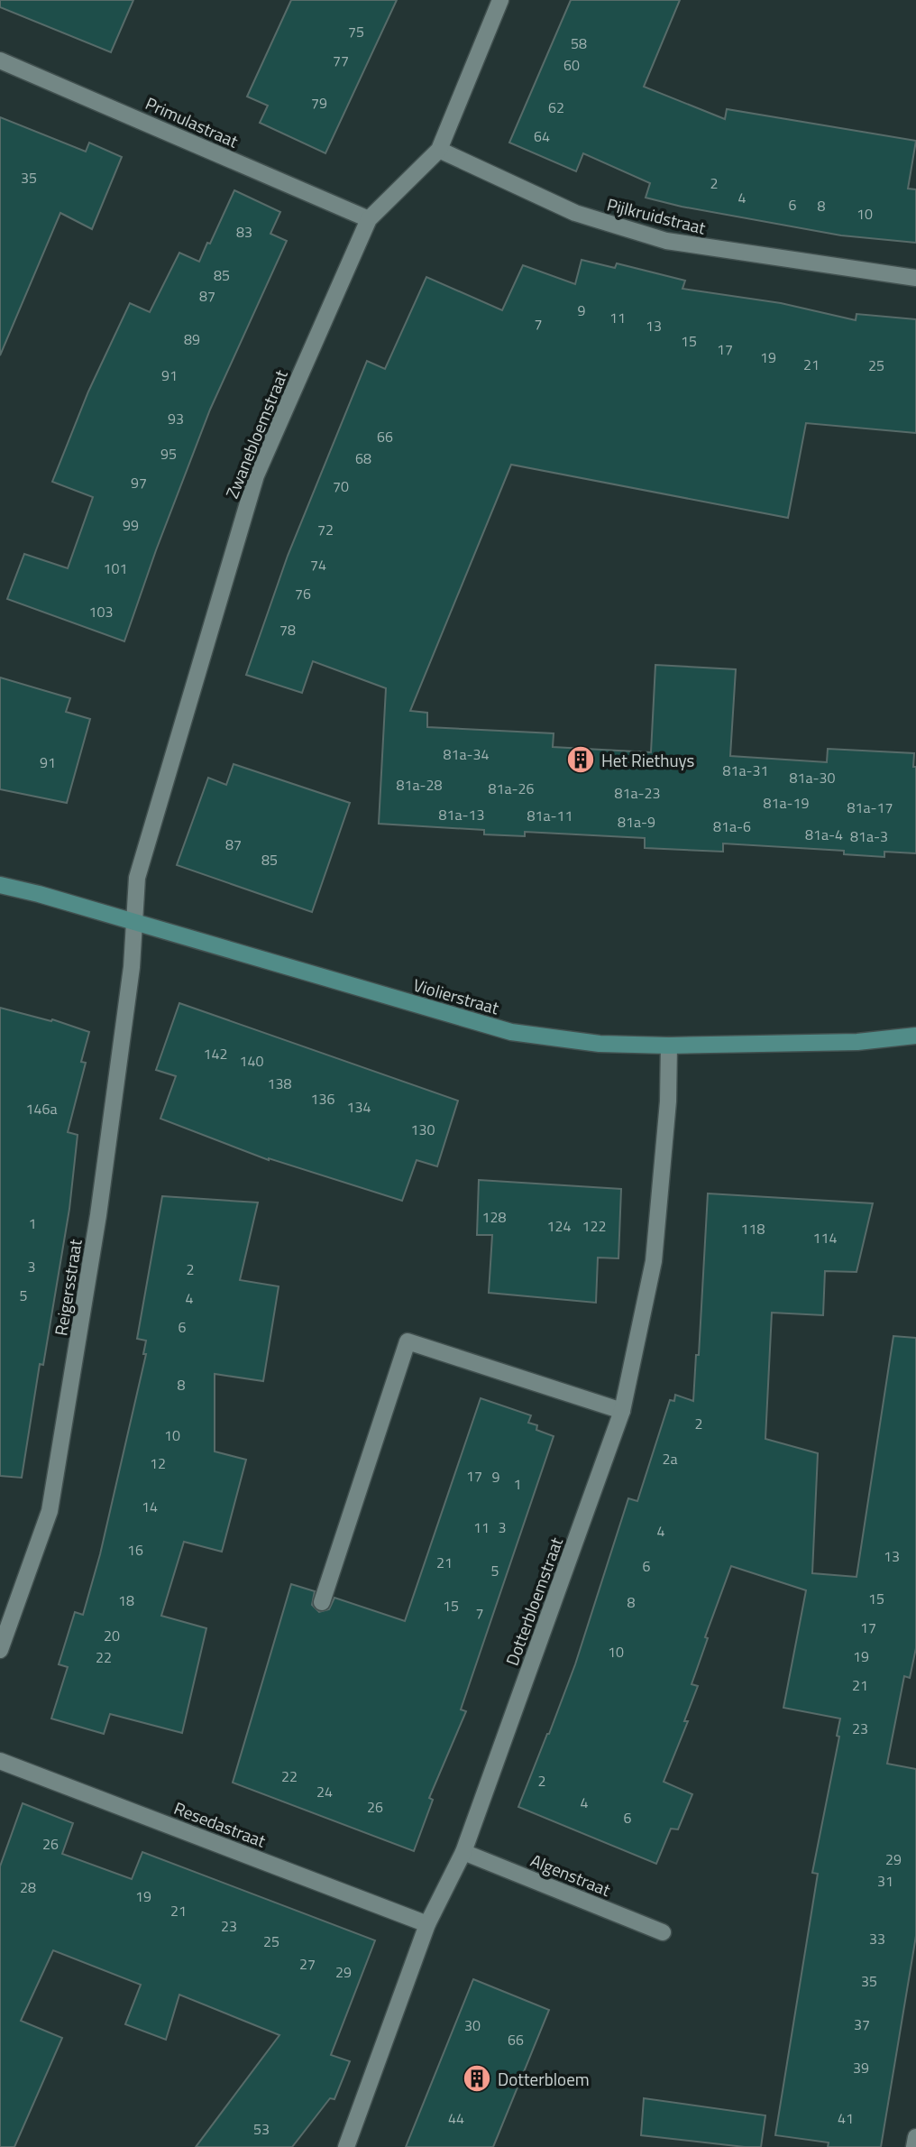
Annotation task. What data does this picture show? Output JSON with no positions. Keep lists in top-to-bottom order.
{
  "streets": {
    "main road": ["Violierstraat"],
    "street": [
      "Primulastraat",
      "Pijlkruidstraat",
      "Zwanebloemstraat",
      "Reigersstraat",
      "Dotterbloemstraat",
      "Resedastraat",
      "Algenstraat"
    ]
  },
  "crossings": [
    ["Primulastraat", "Zwanebloemstraat"],
    ["Pijlkruidstraat", "Zwanebloemstraat"],
    ["Zwanebloemstraat", "Violierstraat"],
    ["Zwanebloemstraat", "Reigersstraat"],
    ["Violierstraat", "Reigersstraat"],
    ["Violierstraat", "Dotterbloemstraat"],
    ["Dotterbloemstraat", "Resedastraat"],
    ["Dotterbloemstraat", "Algenstraat"]
  ],
  "places": {
    "building": ["Het Riethuys", "Dotterbloem"]
  },
  "house_numbers": [
    "75",
    "58",
    "77",
    "60",
    "79",
    "62",
    "64",
    "35",
    "2",
    "4",
    "6",
    "8",
    "10",
    "83",
    "85",
    "87",
    "9",
    "11",
    "7",
    "13",
    "89",
    "15",
    "17",
    "19",
    "21",
    "25",
    "91",
    "93",
    "66",
    "95",
    "68",
    "97",
    "70",
    "99",
    "72",
    "74",
    "101",
    "76",
    "103",
    "78",
    "81a-34",
    "91",
    "81a-31",
    "81a-30",
    "81a-28",
    "81a-26",
    "81a-23",
    "81a-19",
    "81a-17",
    "81a-13",
    "81a-11",
    "81a-9",
    "81a-6",
    "81a-4",
    "81a-3",
    "87",
    "85",
    "142",
    "140",
    "138",
    "136",
    "134",
    "146a",
    "130",
    "128",
    "1",
    "124",
    "122",
    "118",
    "114",
    "3",
    "2",
    "5",
    "4",
    "6",
    "8",
    "2",
    "10",
    "2a",
    "12",
    "17",
    "9",
    "1",
    "14",
    "11",
    "3",
    "4",
    "16",
    "13",
    "21",
    "6",
    "5",
    "15",
    "18",
    "8",
    "15",
    "7",
    "17",
    "20",
    "10",
    "19",
    "22",
    "21",
    "23",
    "22",
    "2",
    "24",
    "4",
    "26",
    "6",
    "26",
    "29",
    "31",
    "28",
    "19",
    "21",
    "23",
    "33",
    "25",
    "27",
    "29",
    "35",
    "37",
    "30",
    "66",
    "39",
    "44",
    "41",
    "53"
  ]
}
